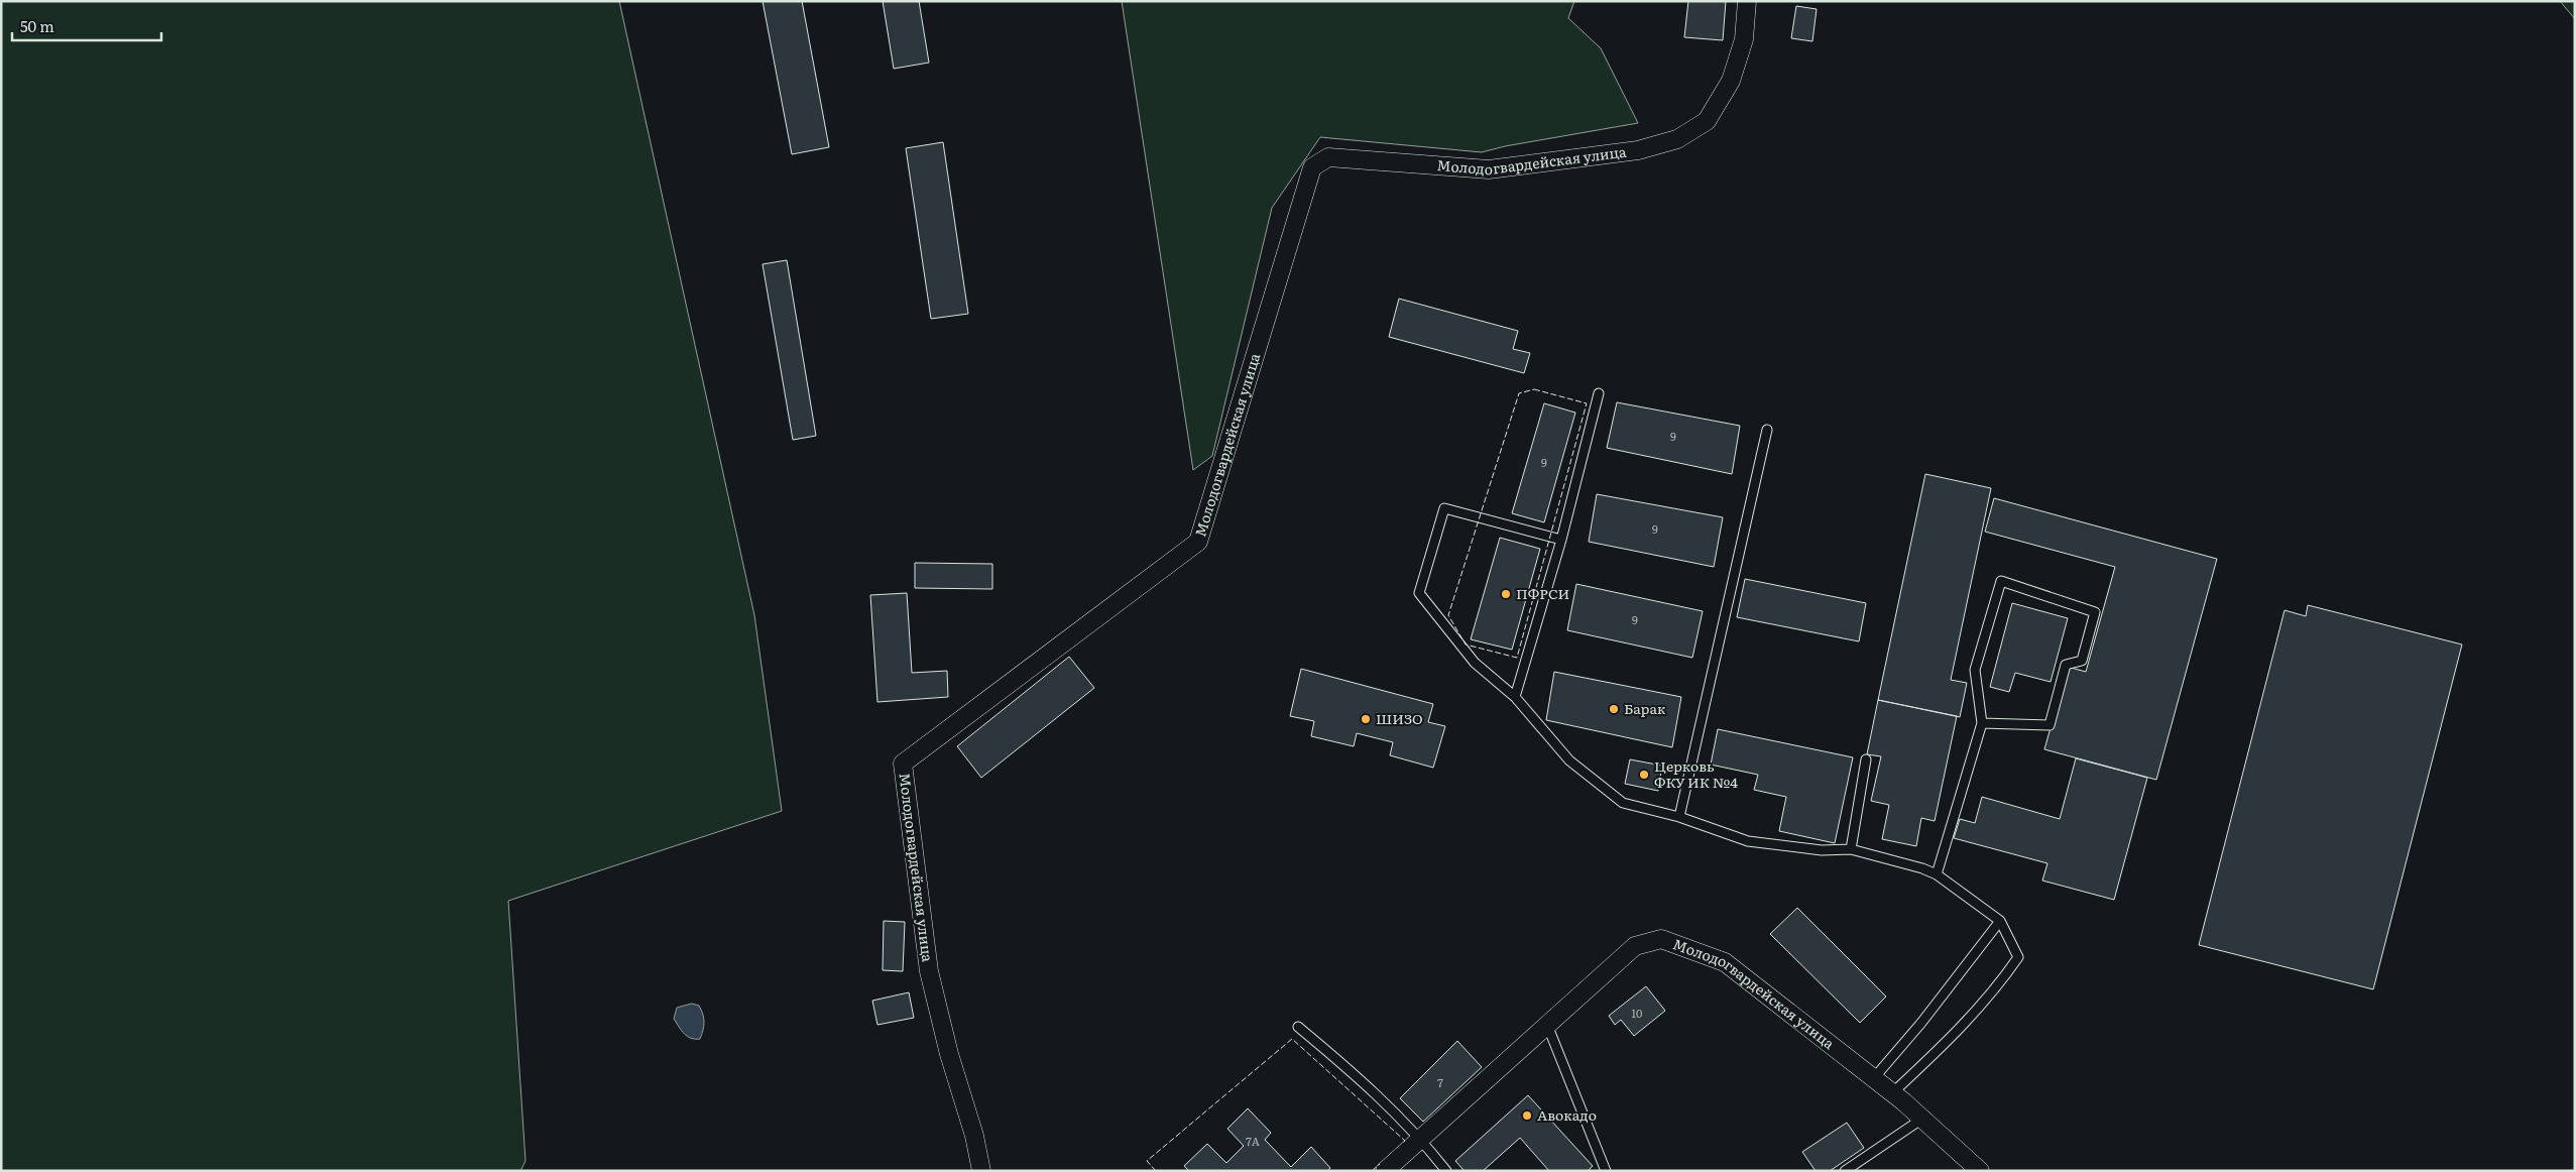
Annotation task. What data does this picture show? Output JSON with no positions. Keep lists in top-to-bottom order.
{
  "streets": {
    "street": ["Молодогвардейская улица"]
  },
  "places": [
    "ПФРСИ",
    "Барак",
    "ШИЗО",
    "Церковь ФКУ ИК №4",
    "Авокадо"
  ],
  "house_numbers": [
    "9",
    "9",
    "9",
    "9",
    "10",
    "7",
    "7А"
  ],
  "scale_bar": "50 m"
}
